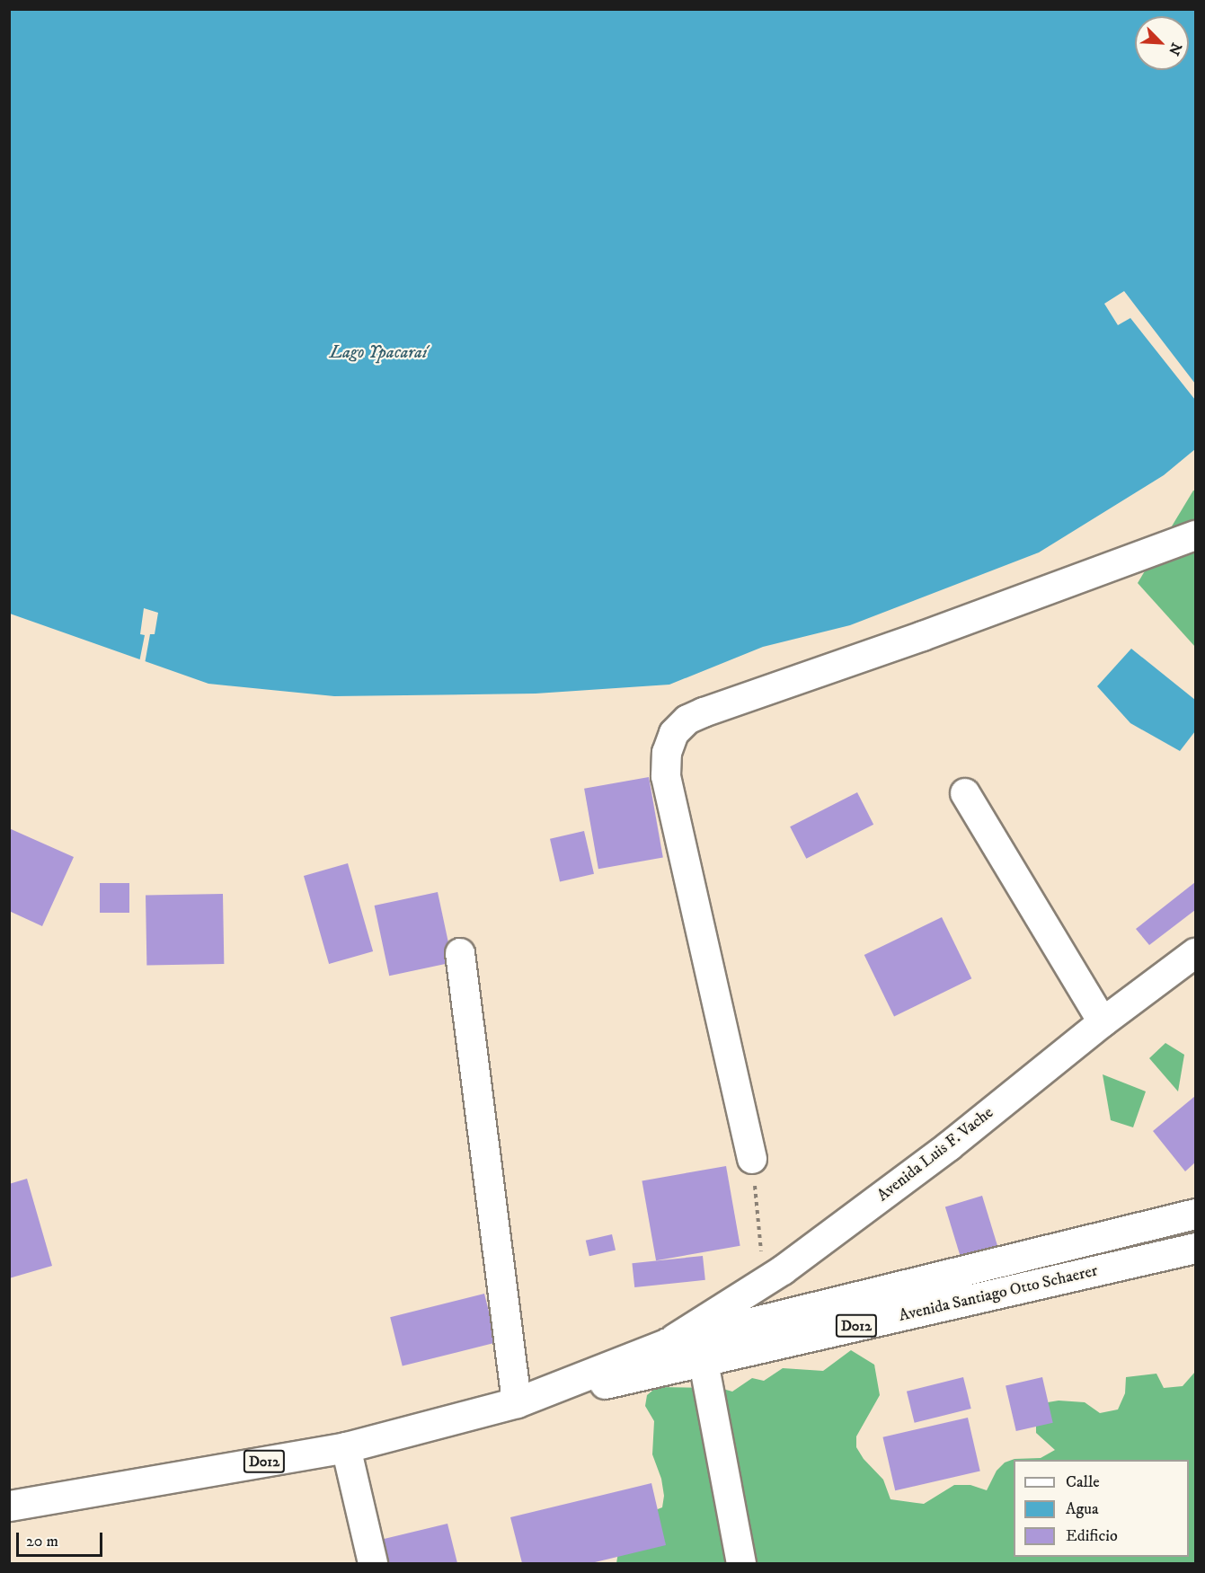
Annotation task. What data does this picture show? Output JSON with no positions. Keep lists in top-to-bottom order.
{
  "streets": {
    "main road": ["Avenida Santiago Otto Schaerer", "D012"],
    "street": ["Avenida Luis F. Vache"]
  },
  "crossings": [
    ["Avenida Luis F. Vache", "Avenida Santiago Otto Schaerer"],
    ["Avenida Luis F. Vache", "D012"],
    ["Avenida Santiago Otto Schaerer", "D012"]
  ],
  "water": ["Lago Ypacaraí"],
  "legend": ["Calle", "Agua", "Edificio"],
  "scale_bar": "20 m",
  "north": "bottom right"
}
